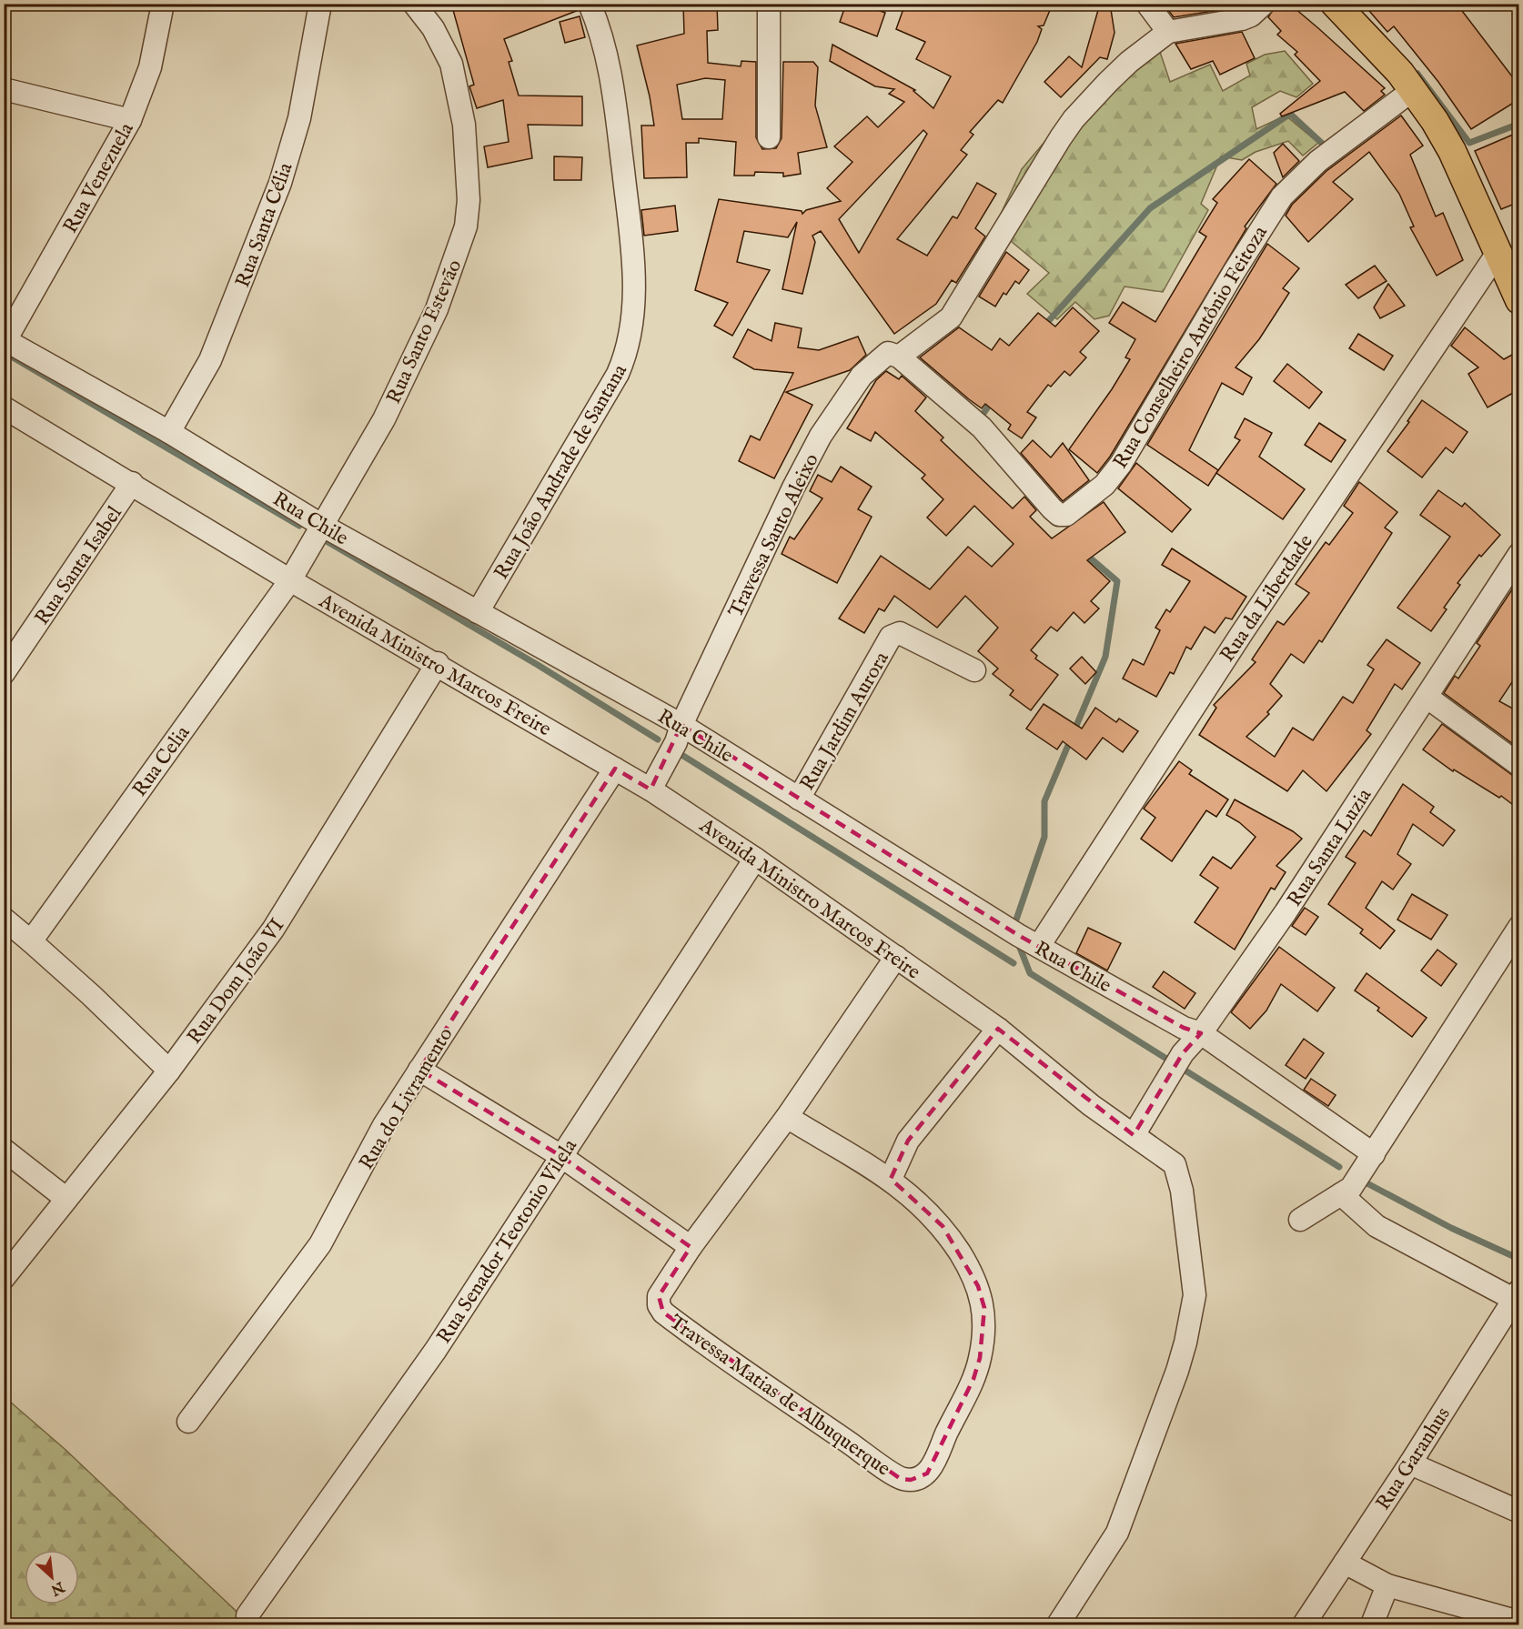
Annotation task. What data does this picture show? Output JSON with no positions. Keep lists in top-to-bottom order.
{
  "streets": {
    "street": [
      "Rua Venezuela",
      "Rua Santa Célia",
      "Rua Santo Estevão",
      "Rua Conselheiro Antônio Feitoza",
      "Rua João Andrade de Santana",
      "Rua Chile",
      "Travessa Santo Aleixo",
      "Rua Santa Isabel",
      "Rua da Liberdade",
      "Avenida Ministro Marcos Freire",
      "Rua Jardim Aurora",
      "Rua Celia",
      "Rua Santa Luzia",
      "Rua Dom João VI",
      "Rua do Livramento",
      "Rua Senador Teotonio Vilela",
      "Travessa Matias de Albuquerque",
      "Rua Garanhus"
    ]
  },
  "crossings": [
    ["Rua Venezuela", "Rua Chile"],
    ["Rua Santa Célia", "Rua Chile"],
    ["Rua Santo Estevão", "Rua Chile"],
    ["Rua Santo Estevão", "Avenida Ministro Marcos Freire"],
    ["Rua Santo Estevão", "Rua Celia"],
    ["Rua Conselheiro Antônio Feitoza", "Travessa Santo Aleixo"],
    ["Rua João Andrade de Santana", "Rua Chile"],
    ["Rua Chile", "Travessa Santo Aleixo"],
    ["Rua Chile", "Rua da Liberdade"],
    ["Rua Chile", "Rua Jardim Aurora"],
    ["Rua Chile", "Rua Santa Luzia"],
    ["Rua Santa Isabel", "Avenida Ministro Marcos Freire"],
    ["Avenida Ministro Marcos Freire", "Rua Celia"],
    ["Avenida Ministro Marcos Freire", "Rua Santa Luzia"],
    ["Avenida Ministro Marcos Freire", "Rua Dom João VI"],
    ["Avenida Ministro Marcos Freire", "Rua do Livramento"],
    ["Avenida Ministro Marcos Freire", "Rua Senador Teotonio Vilela"]
  ],
  "north": "bottom right"
}
